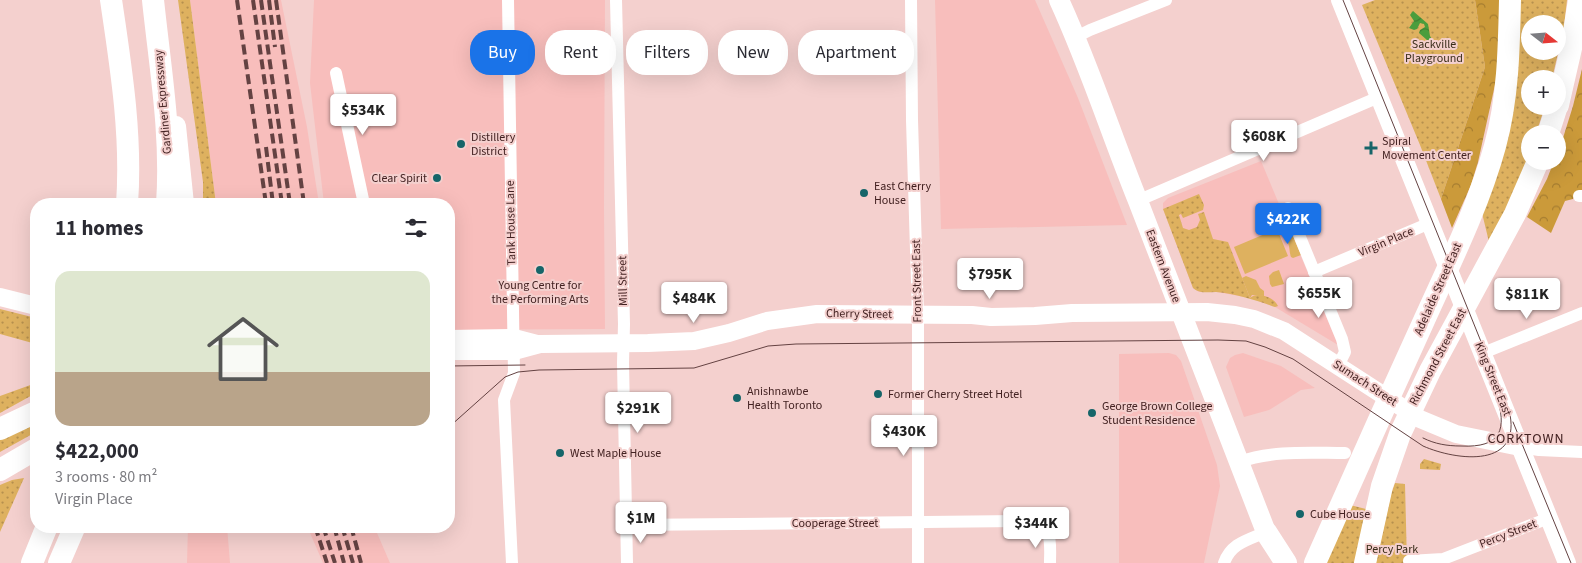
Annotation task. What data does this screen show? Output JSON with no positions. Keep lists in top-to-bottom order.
{
  "streets": {
    "highway": [
      "Gardiner Expressway",
      "Eastern Avenue",
      "Adelaide Street East",
      "Richmond Street East"
    ],
    "street": [
      "Tank House Lane",
      "Virgin Place",
      "Mill Street",
      "Front Street East",
      "Cherry Street",
      "King Street East",
      "Sumach Street",
      "Cooperage Street",
      "Percy Street"
    ]
  },
  "crossings": [
    ["Tank House Lane", "Cherry Street"],
    ["Virgin Place", "King Street East"],
    ["Eastern Avenue", "Cherry Street"],
    ["Eastern Avenue", "Sumach Street"],
    ["Mill Street", "Cherry Street"],
    ["Mill Street", "Cooperage Street"],
    ["Front Street East", "Cherry Street"],
    ["Front Street East", "Cooperage Street"],
    ["Cherry Street", "Sumach Street"],
    ["King Street East", "Sumach Street"],
    ["King Street East", "Percy Street"]
  ],
  "districts": ["CORKTOWN"],
  "parks": ["Sackville Playground", "Percy Park"],
  "places": {
    "other": [
      "Distillery District",
      "Clear Spirit",
      "East Cherry House",
      "Young Centre for the Performing Arts",
      "Former Cherry Street Hotel",
      "Anishnawbe Health Toronto",
      "George Brown College Student Residence",
      "West Maple House",
      "Cube House"
    ],
    "health": ["Spiral Movement Center"]
  },
  "north": "right",
  "page": {
    "map_buttons": ["+", "−"],
    "chip": [
      "Buy",
      "Rent",
      "Filters",
      "New",
      "Apartment"
    ],
    "price": [
      "$534K",
      "$608K",
      "$422K",
      "$795K",
      "$655K",
      "$811K",
      "$484K",
      "$291K",
      "$430K",
      "$1M",
      "$344K"
    ],
    "heading": "11 homes",
    "list": [
      {
        "name": "$422,000",
        "note": "3 rooms · 80 m² · Virgin Place"
      }
    ]
  }
}
